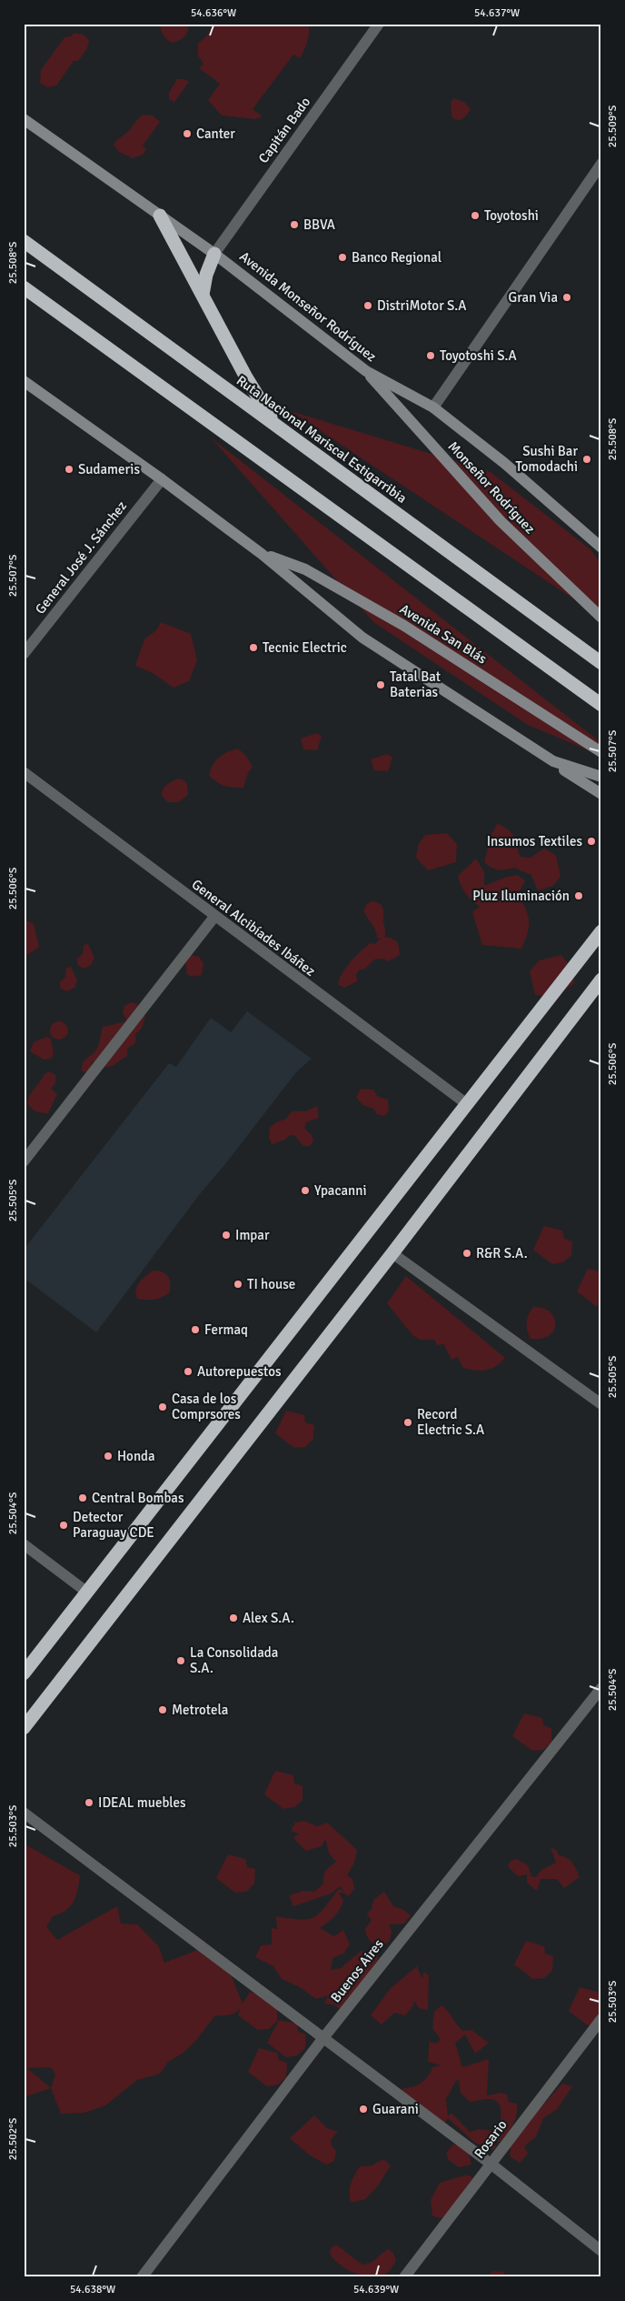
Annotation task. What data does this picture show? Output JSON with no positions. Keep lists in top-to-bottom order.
{
  "streets": {
    "highway": ["Ruta Nacional Mariscal Estigarribia"],
    "street": [
      "Capitán Bado",
      "Avenida Monseñor Rodríguez",
      "Monseñor Rodríguez",
      "General José J. Sánchez",
      "Avenida San Blás",
      "General Alcibíades Ibáñez",
      "Buenos Aires",
      "Rosario"
    ]
  },
  "crossings": [
    ["Capitán Bado", "Avenida Monseñor Rodríguez"],
    ["Avenida Monseñor Rodríguez", "Monseñor Rodríguez"]
  ],
  "places": [
    "Canter",
    "Toyotoshi",
    "BBVA",
    "Banco Regional",
    "Gran Via",
    "DistriMotor S.A",
    "Toyotoshi S.A",
    "Sushi Bar Tomodachi",
    "Sudameris",
    "Tecnic Electric",
    "Tatal Bat Baterias",
    "Insumos Textiles",
    "Pluz Iluminación",
    "Ypacanni",
    "Impar",
    "R&R S.A.",
    "TI house",
    "Fermaq",
    "Autorepuestos",
    "Casa de los Comprsores",
    "Record Electric S.A",
    "Honda",
    "Central Bombas",
    "Detector Paraguay CDE",
    "Alex S.A.",
    "La Consolidada S.A.",
    "Metrotela",
    "IDEAL muebles",
    "Guarani"
  ],
  "coordinates": [
    "54.636°W",
    "54.637°W",
    "25.509°S",
    "25.508°S",
    "25.507°S",
    "25.506°S",
    "25.505°S",
    "25.504°S",
    "25.503°S",
    "25.502°S",
    "54.638°W",
    "54.639°W"
  ]
}
